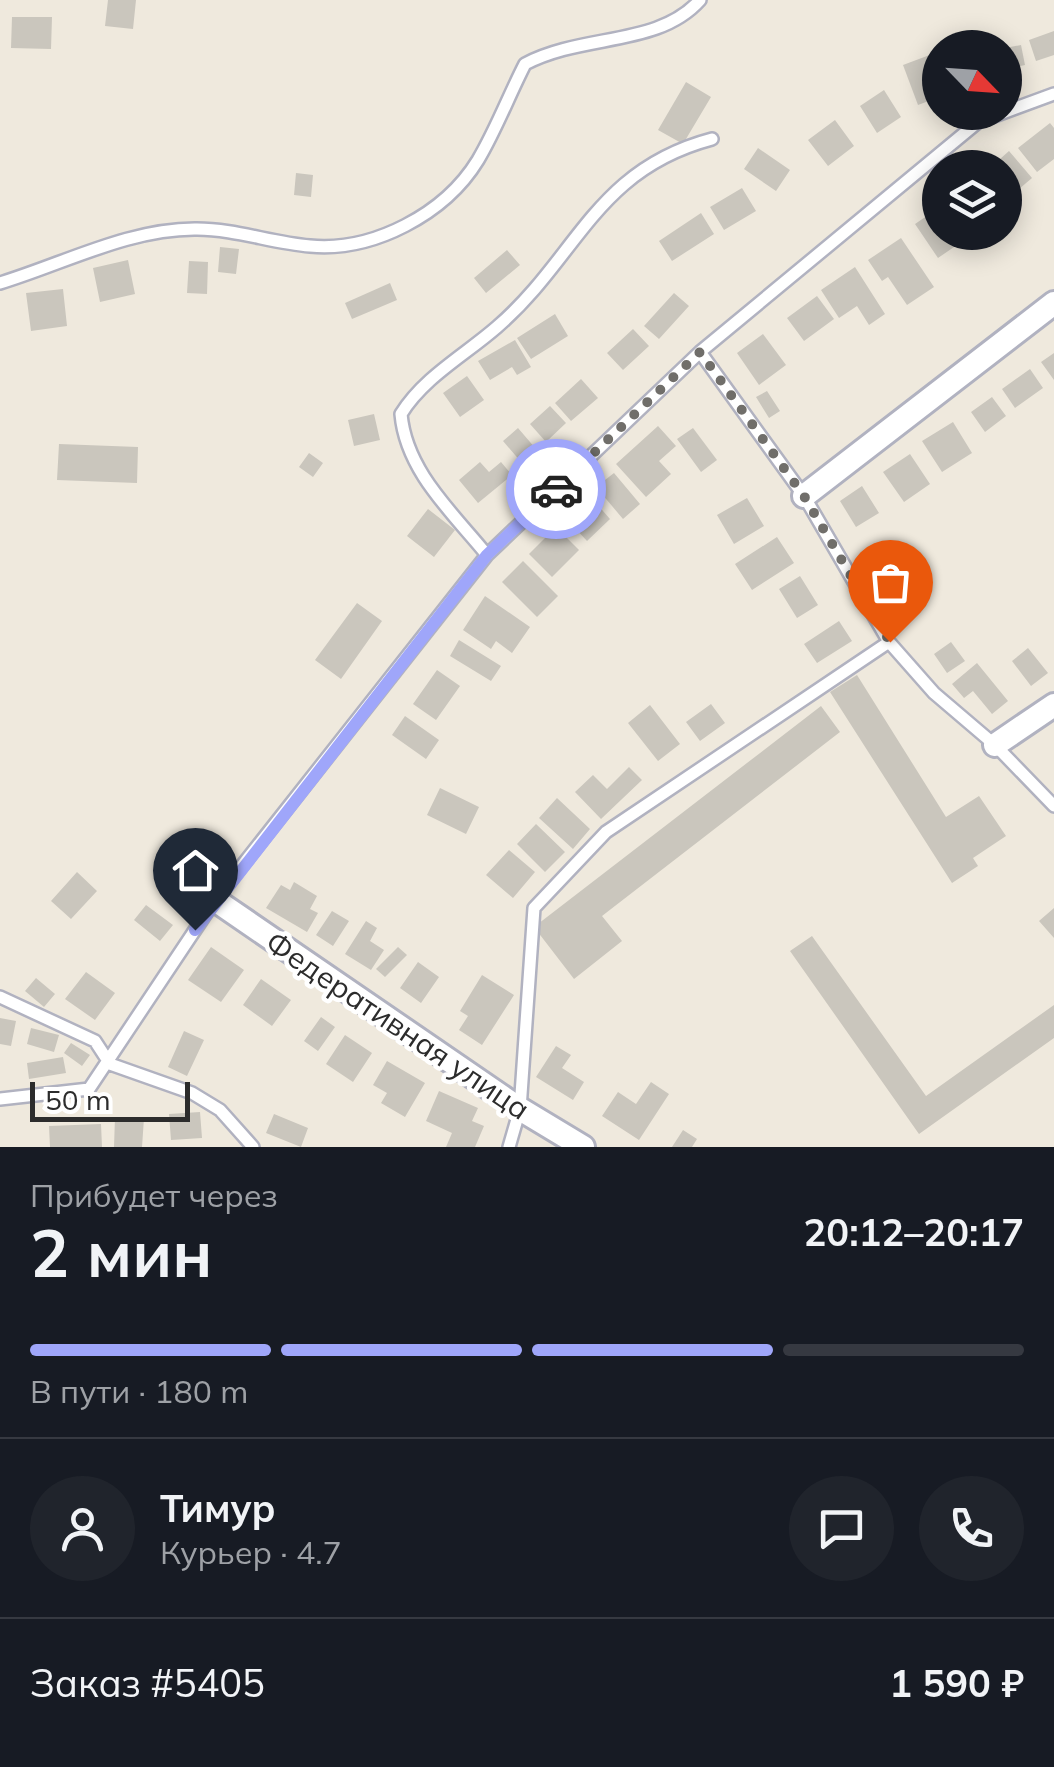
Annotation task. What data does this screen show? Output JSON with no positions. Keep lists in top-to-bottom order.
{
  "streets": {
    "street": ["Федеративная улица"]
  },
  "scale_bar": "50 m",
  "north": "bottom right",
  "page": {
    "scale": "50 m",
    "heading": ["2 мин", "Прибудет через", "20:12–20:17"],
    "panel": [
      "Тимур",
      "Курьер · 4.7",
      "Заказ #5405",
      "1 590 ₽"
    ],
    "bar": "В пути · 180 m"
  }
}
